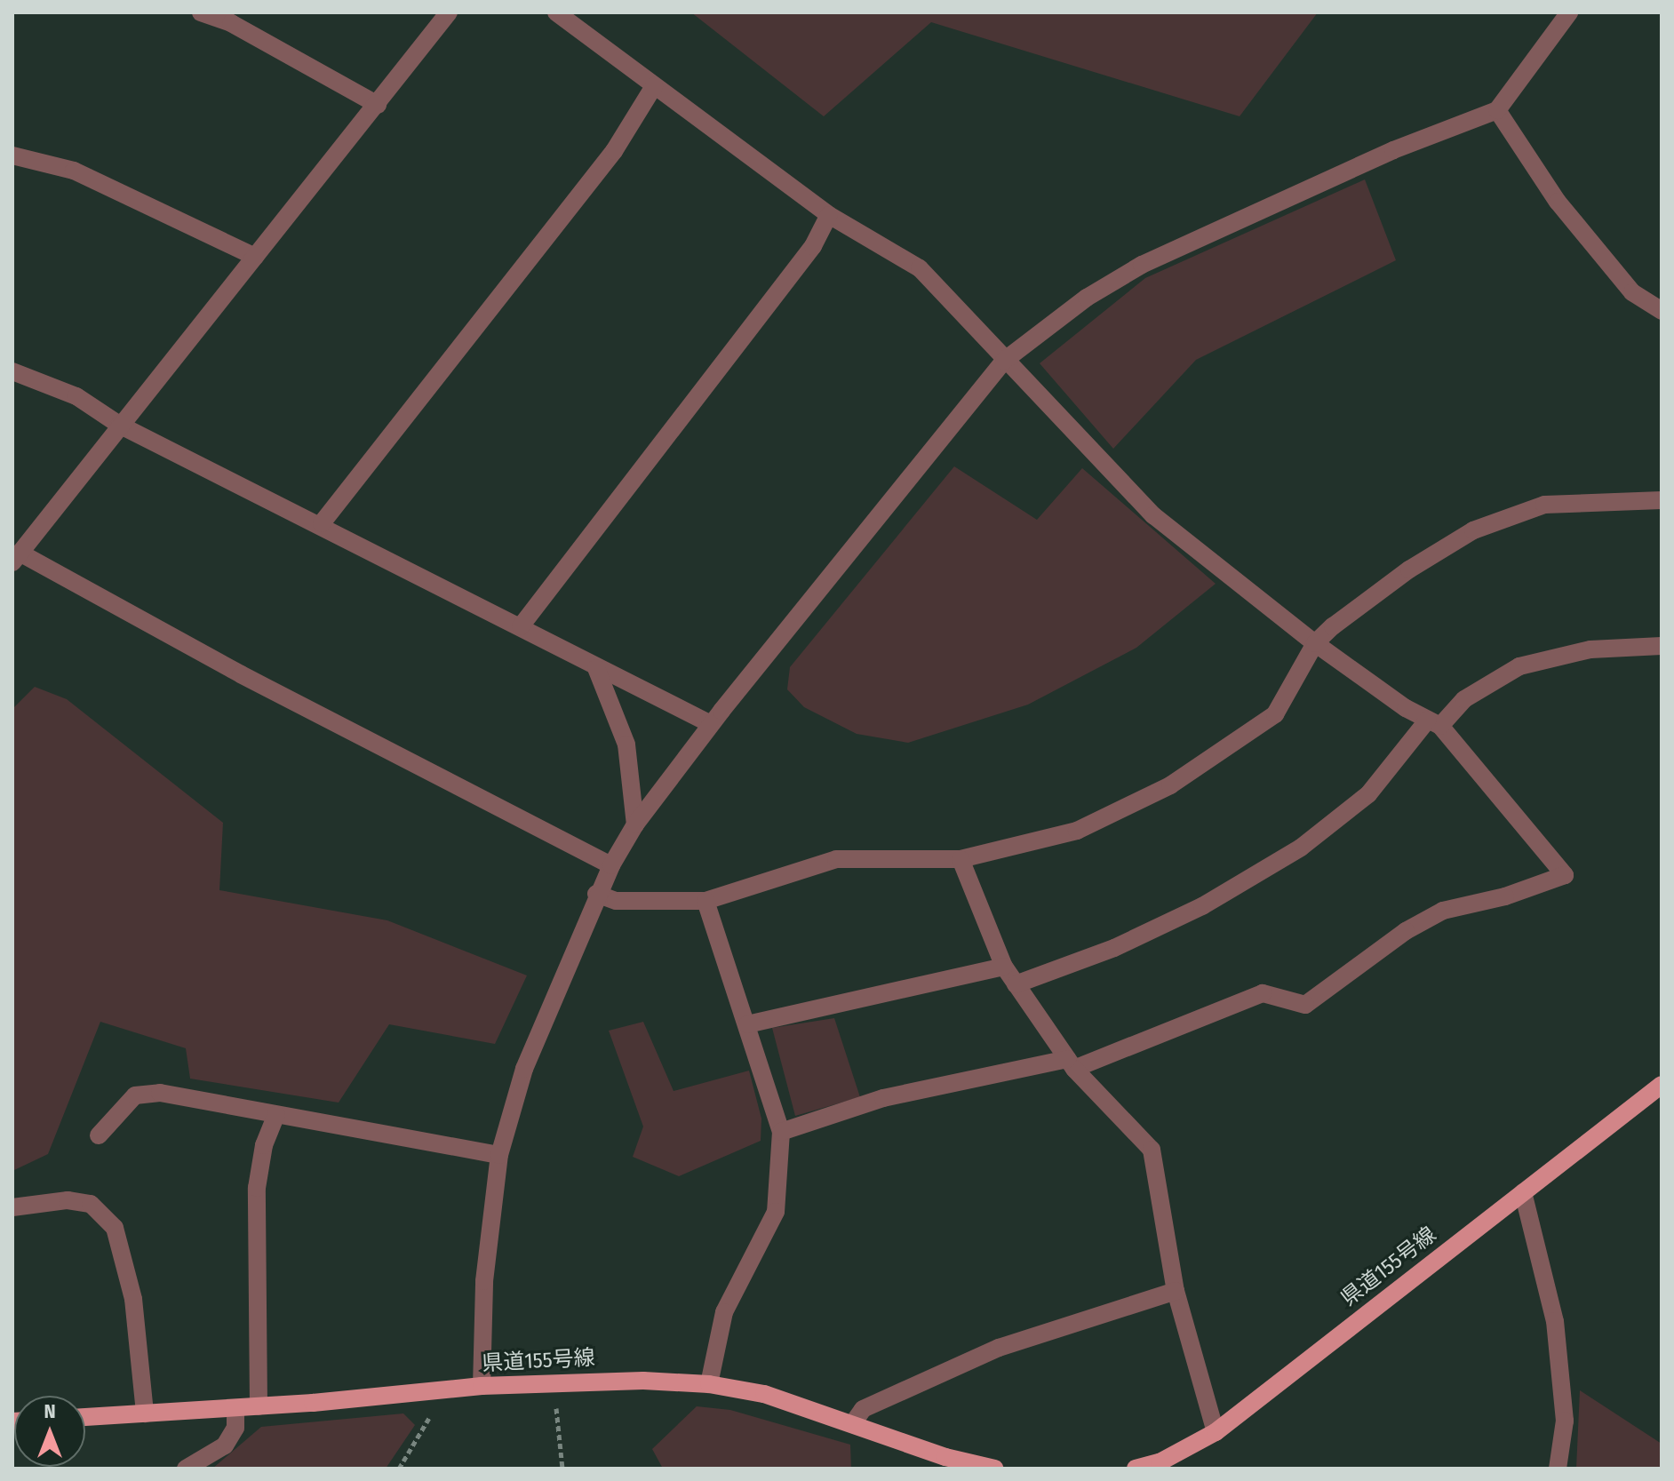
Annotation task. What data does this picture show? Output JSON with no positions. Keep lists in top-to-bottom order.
{
  "streets": {
    "main road": ["県道155号線"]
  },
  "north": "top"
}
